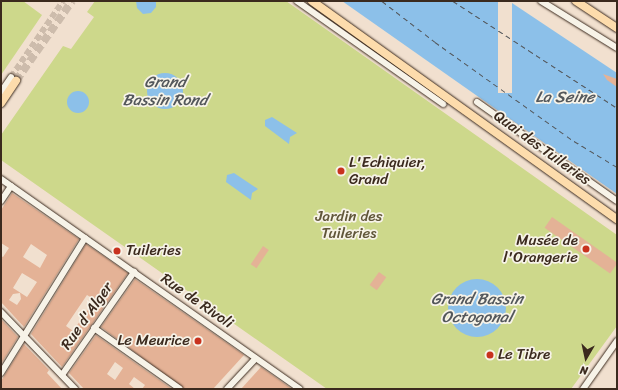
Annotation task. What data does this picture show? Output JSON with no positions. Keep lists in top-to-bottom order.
{
  "streets": {
    "main road": ["Quai des Tuileries"],
    "street": ["Rue de Rivoli", "Rue d'Alger"]
  },
  "crossings": [
    ["Rue de Rivoli", "Rue d'Alger"]
  ],
  "water": ["Grand Bassin Rond", "La Seine", "Grand Bassin Octogonal"],
  "parks": ["Jardin des Tuileries"],
  "places": [
    "L'Echiquier, Grand",
    "Musée de l'Orangerie",
    "Tuileries",
    "Le Meurice",
    "Le Tibre"
  ],
  "north": "bottom"
}
